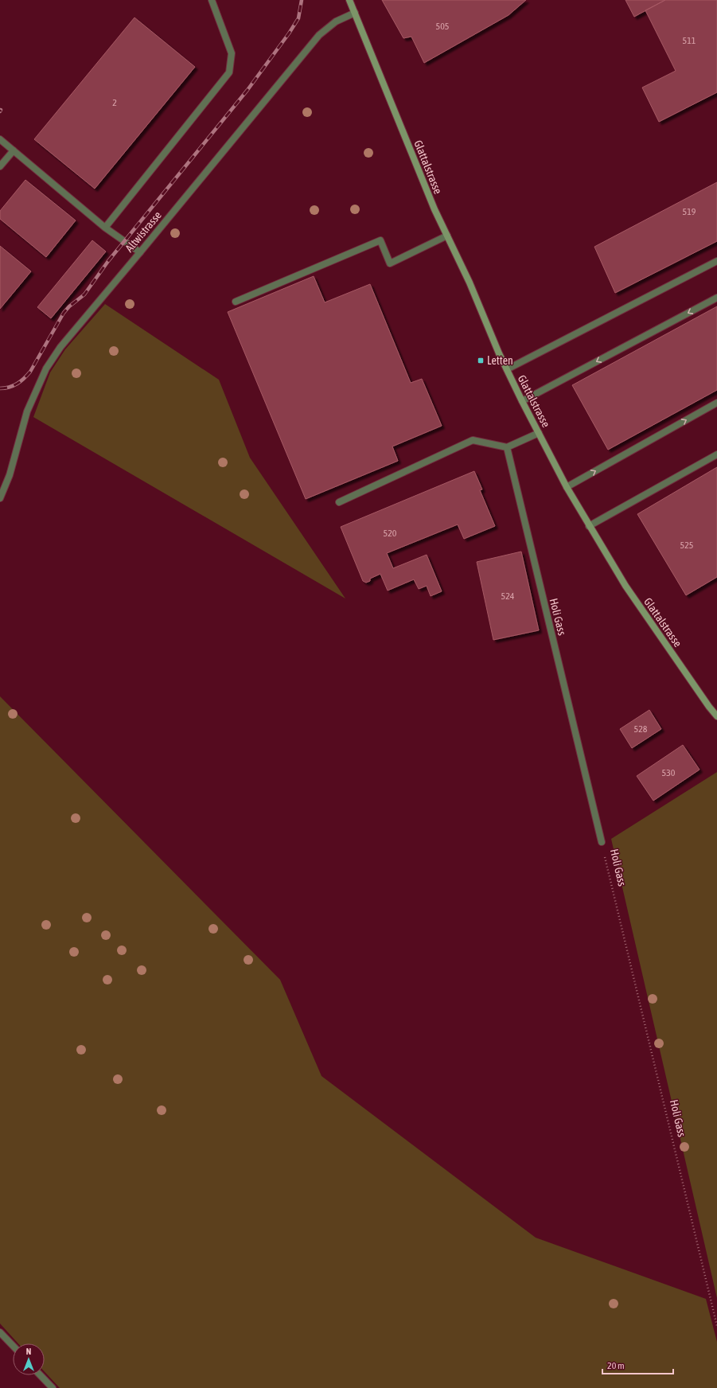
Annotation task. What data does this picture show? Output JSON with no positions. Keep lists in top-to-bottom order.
{
  "streets": {
    "street": ["Glattalstrasse", "Altwistrasse", "Holi Gass"]
  },
  "crossings": [
    ["Glattalstrasse", "Altwistrasse"]
  ],
  "places": {
    "transit": ["Letten"]
  },
  "house_numbers": [
    "505",
    "511",
    "2",
    "519",
    "520",
    "525",
    "524",
    "528",
    "530"
  ],
  "scale_bar": "20 m",
  "north": "top"
}
